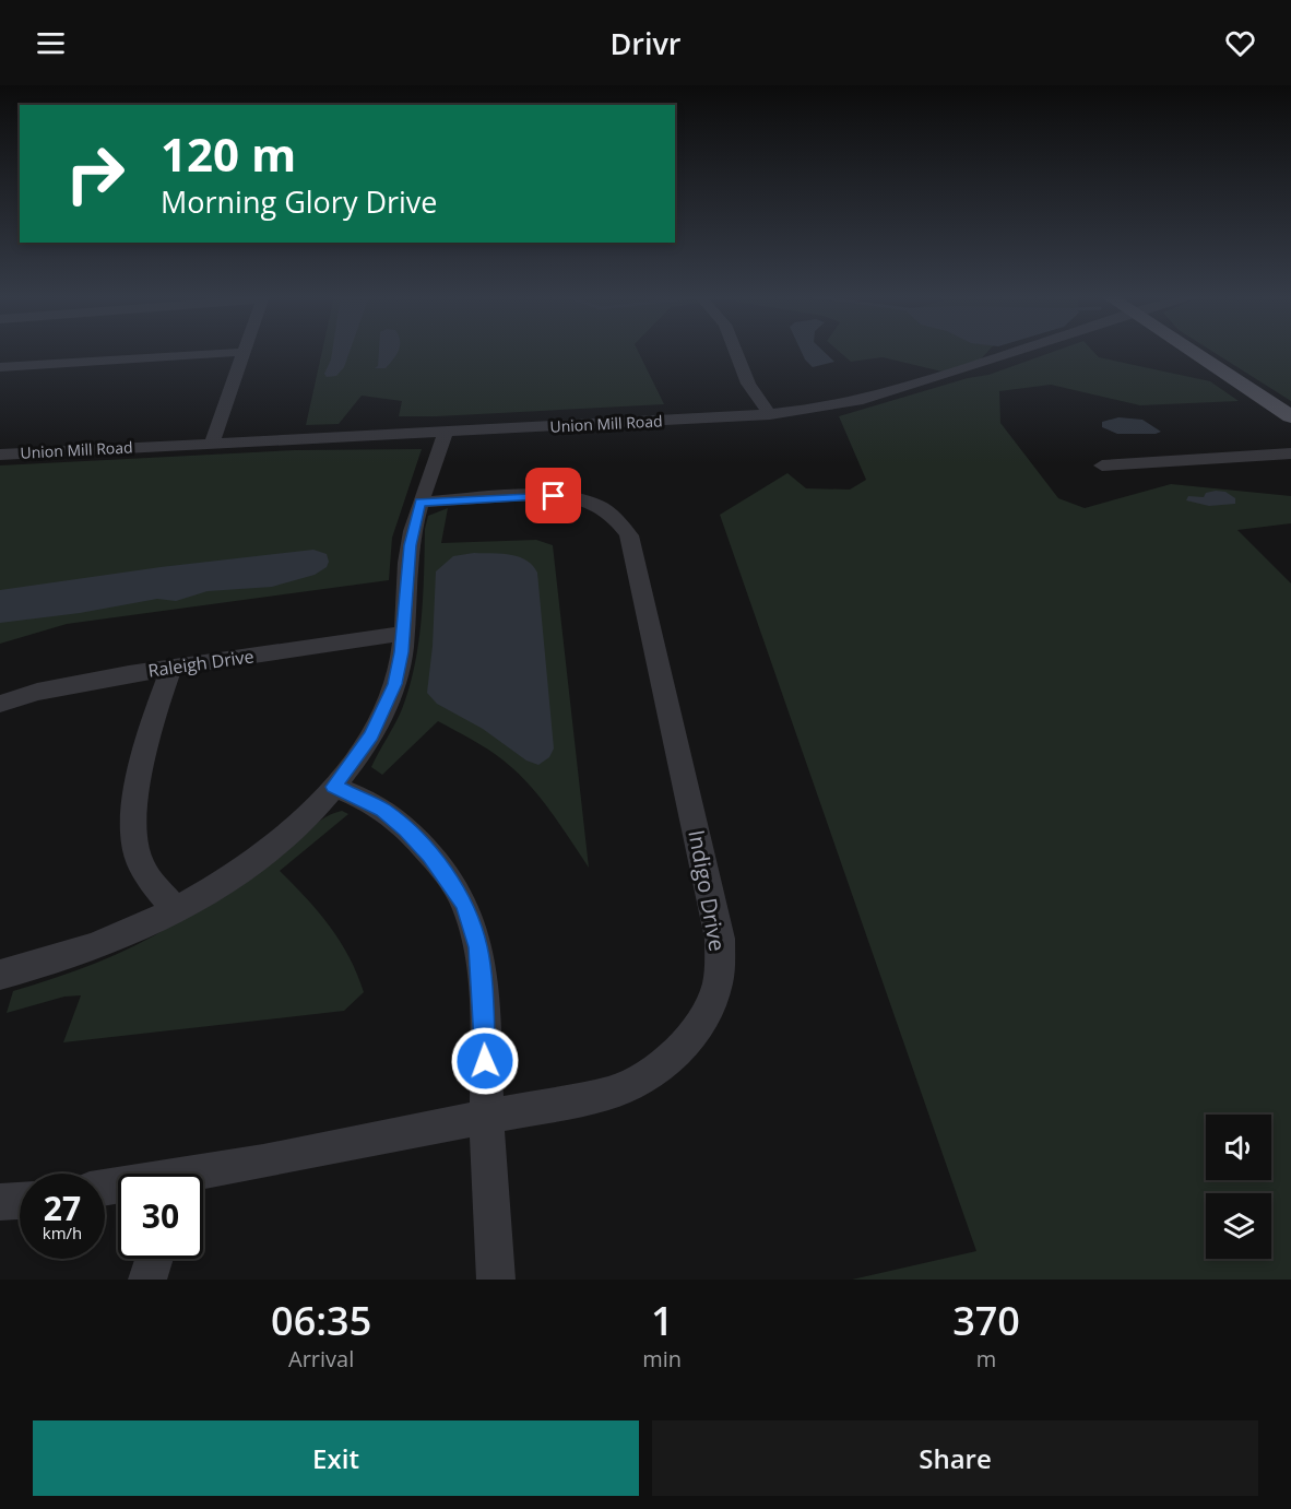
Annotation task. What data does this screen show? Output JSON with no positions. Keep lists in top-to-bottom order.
{
  "streets": {
    "street": ["Union Mill Road", "Raleigh Drive", "Indigo Drive"]
  },
  "page": {
    "header": "Drivr",
    "turn": ["120 m", "Morning Glory Drive"],
    "speed": "27 km/h",
    "limit": "30",
    "eta": [
      "06:35",
      "Arrival",
      "1",
      "min",
      "370",
      "m"
    ],
    "buttons": ["Exit", "Share"]
  }
}
